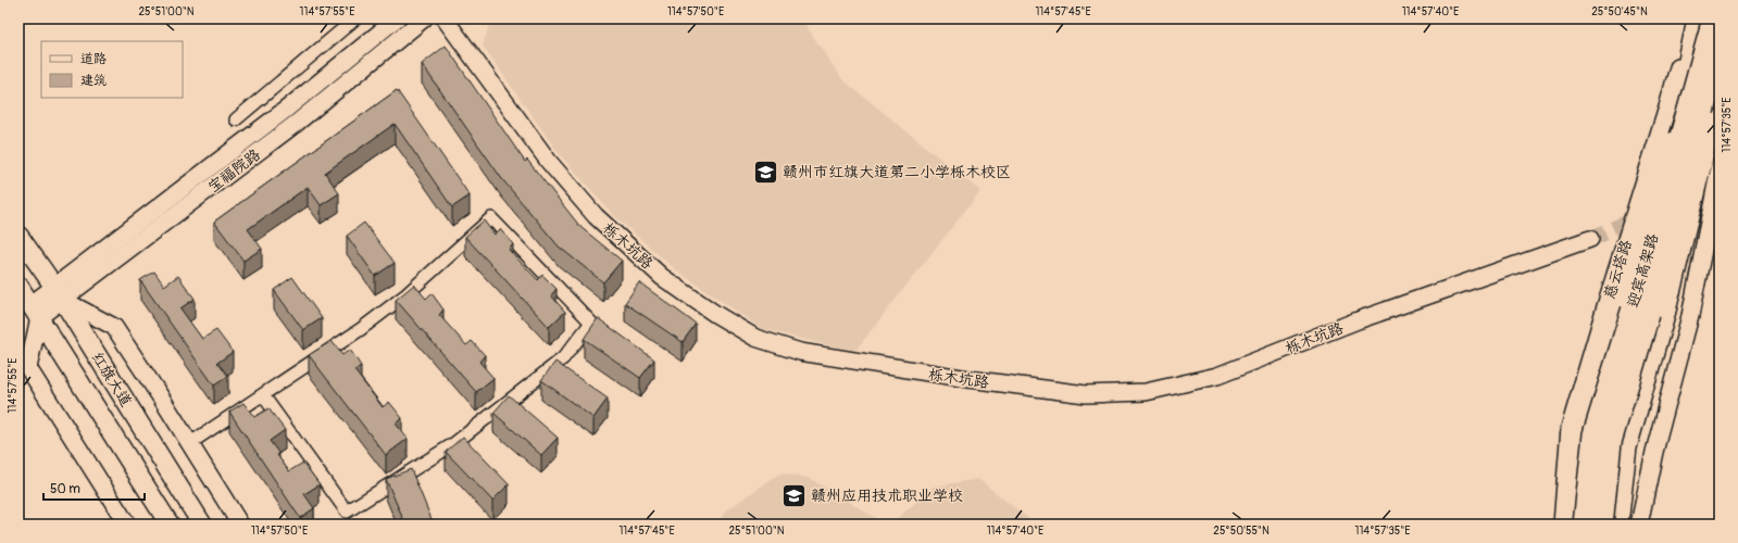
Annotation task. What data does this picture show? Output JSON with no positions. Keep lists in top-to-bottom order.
{
  "streets": {
    "highway": ["迎宾高架路"],
    "main road": ["慈云塔路", "红旗大道"],
    "street": ["宝福院路", "栎木坑路"]
  },
  "crossings": [
    ["宝福院路", "红旗大道"]
  ],
  "places": {
    "school or university": ["赣州市红旗大道第二小学栎木校区", "赣州应用技术职业学校"]
  },
  "legend": ["道路", "建筑"],
  "scale_bar": "50 m",
  "coordinates": [
    "25°51'00\"N",
    "114°57'55\"E",
    "114°57'50\"E",
    "114°57'45\"E",
    "114°57'40\"E",
    "25°50'45\"N",
    "114°57'35\"E",
    "25°50'55\"N"
  ]
}
